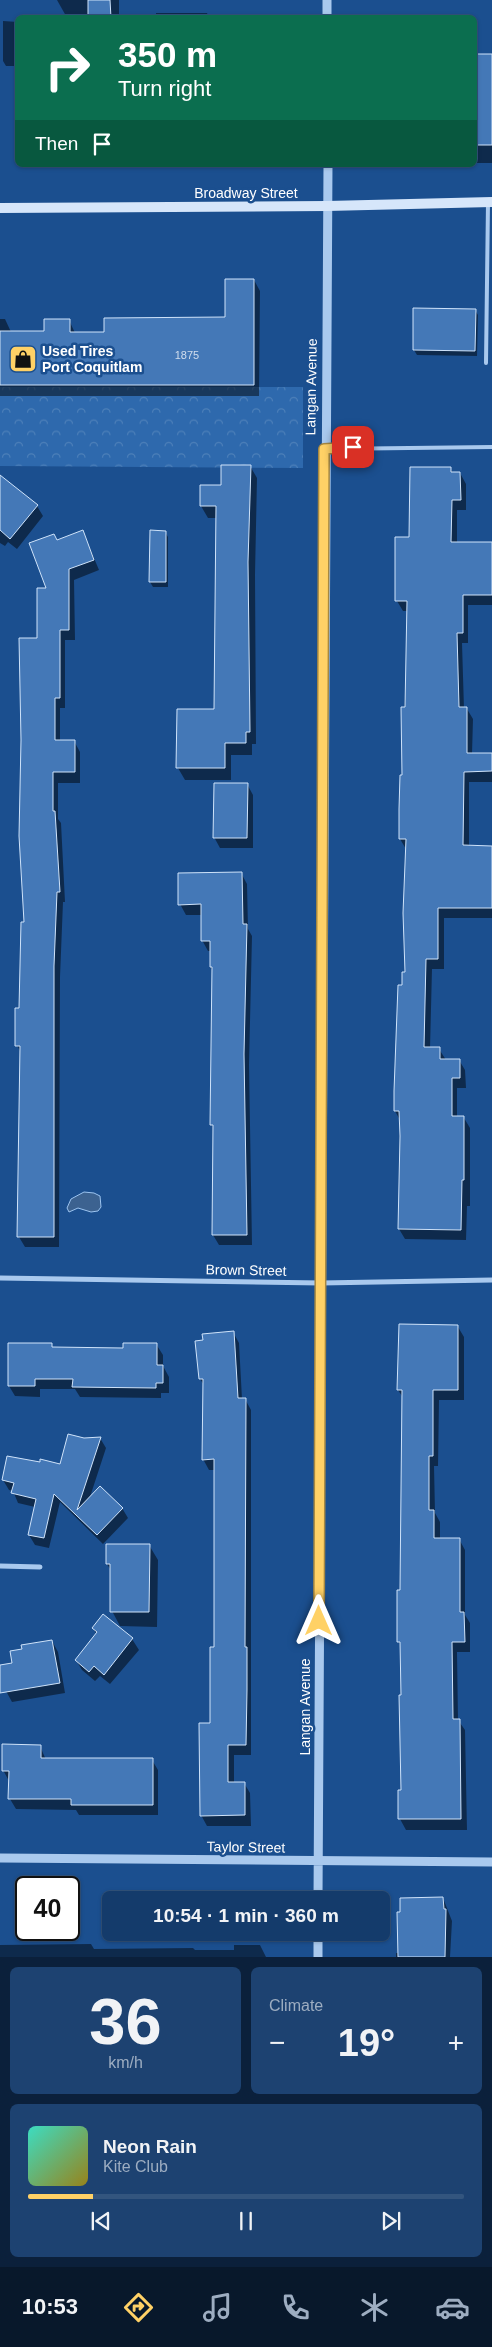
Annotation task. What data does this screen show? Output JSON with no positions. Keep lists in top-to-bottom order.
{
  "streets": {
    "main road": ["Broadway Street"],
    "street": ["Langan Avenue", "Brown Street", "Taylor Street"]
  },
  "crossings": [
    ["Broadway Street", "Langan Avenue"],
    ["Langan Avenue", "Brown Street"],
    ["Langan Avenue", "Taylor Street"]
  ],
  "places": {
    "shop": ["Used Tires Port Coquitlam"]
  },
  "house_numbers": ["1875"],
  "page": {
    "turn": ["350 m", "Turn right"],
    "then": "Then",
    "limit": "40",
    "trip": "10:54 · 1 min · 360 m",
    "tile": [
      ["36", "km/h"],
      "Climate"
    ],
    "heat": ["−", "19°", "+"],
    "song": ["Neon Rain", "Kite Club"],
    "tabs": "10:53"
  }
}
